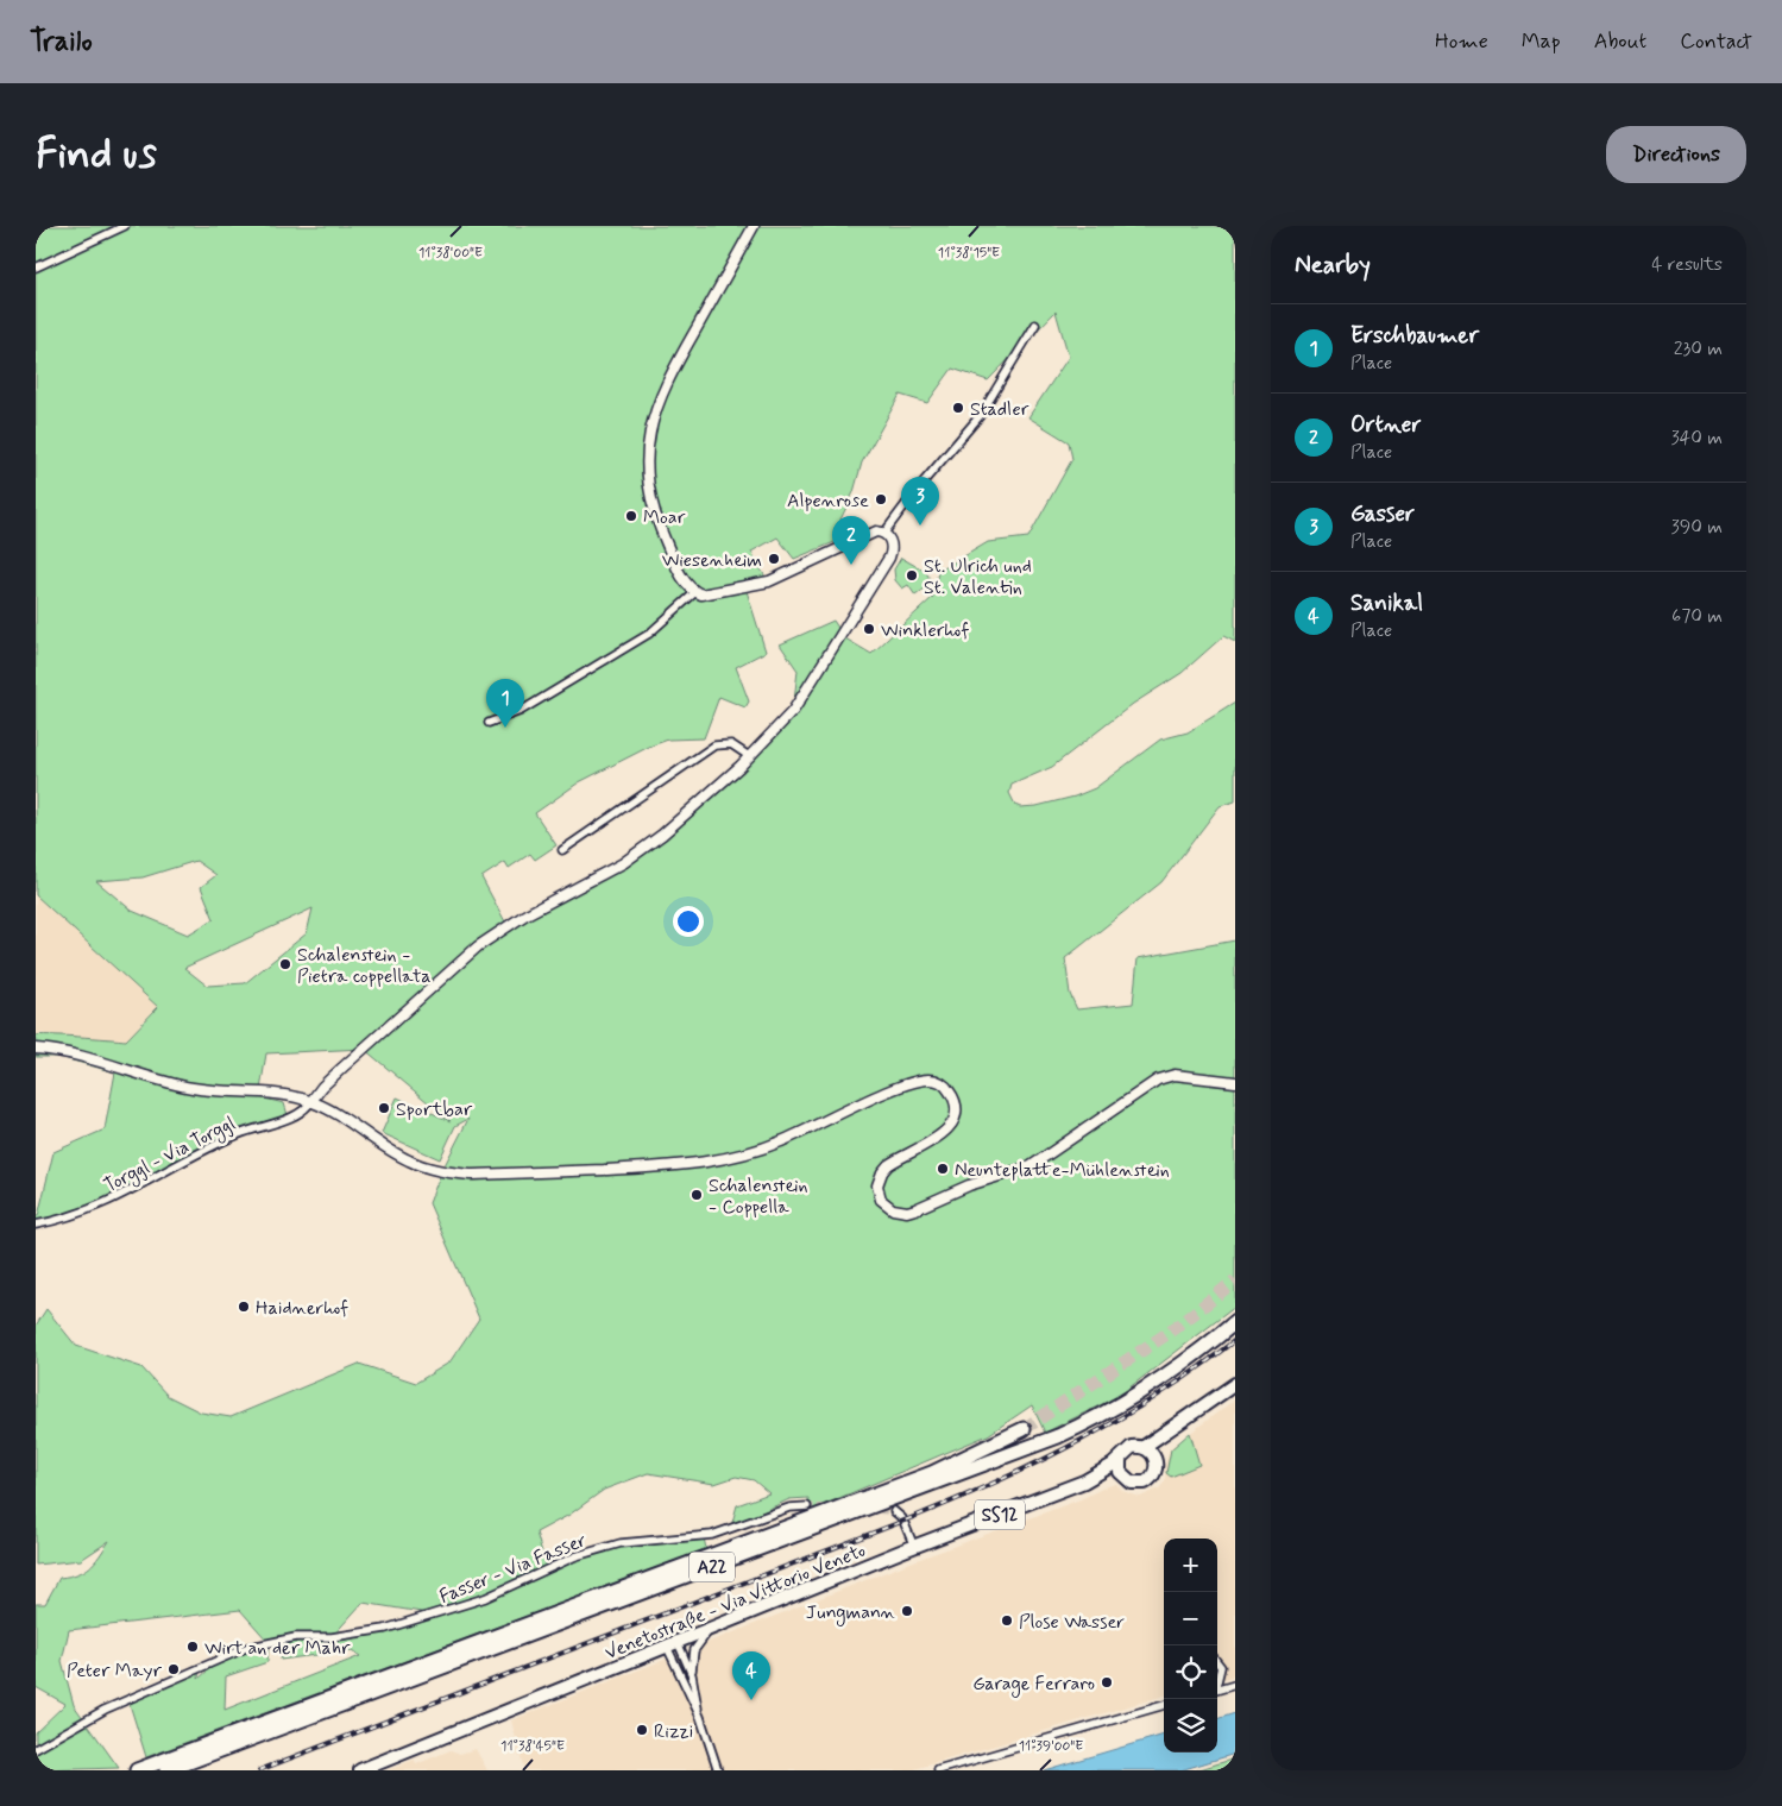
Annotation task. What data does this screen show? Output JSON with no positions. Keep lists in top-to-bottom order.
{
  "streets": {
    "highway": ["A22"],
    "main road": ["SS12", "Venetostraße - Via Vittorio Veneto"],
    "street": ["Torggl - Via Torggl", "Fasser - Via Fasser"]
  },
  "places": [
    "Stadler",
    "Alpenrose",
    "Moar",
    "Wiesenheim",
    "St. Ulrich und St. Valentin",
    "Winklerhof",
    "Schalenstein - Pietra coppellata",
    "Sportbar",
    "Neunteplatte-Mühlenstein",
    "Schalenstein - Coppella",
    "Haidnerhof",
    "Jungmann",
    "Plose Wasser",
    "Wirt an der Mahr",
    "Peter Mayr",
    "Garage Ferraro",
    "Rizzi"
  ],
  "page": {
    "header": "Trailo",
    "nav": [
      "Home",
      "Map",
      "About",
      "Contact"
    ],
    "buttons": "Directions",
    "title": "Find us",
    "heading": ["Nearby", "4 results"],
    "list": [
      {
        "mark": "1",
        "name": "Erschbaumer",
        "note": "Place",
        "value": "230 m"
      },
      {
        "mark": "2",
        "name": "Ortner",
        "note": "Place",
        "value": "340 m"
      },
      {
        "mark": "3",
        "name": "Gasser",
        "note": "Place",
        "value": "390 m"
      },
      {
        "mark": "4",
        "name": "Sanikal",
        "note": "Place",
        "value": "670 m"
      }
    ],
    "pins": [
      "3",
      "2",
      "1",
      "4"
    ],
    "map_buttons": ["+", "−"]
  },
  "coordinates": [
    "11°38'00\"E",
    "11°38'15\"E",
    "11°38'45\"E",
    "11°39'00\"E"
  ]
}
